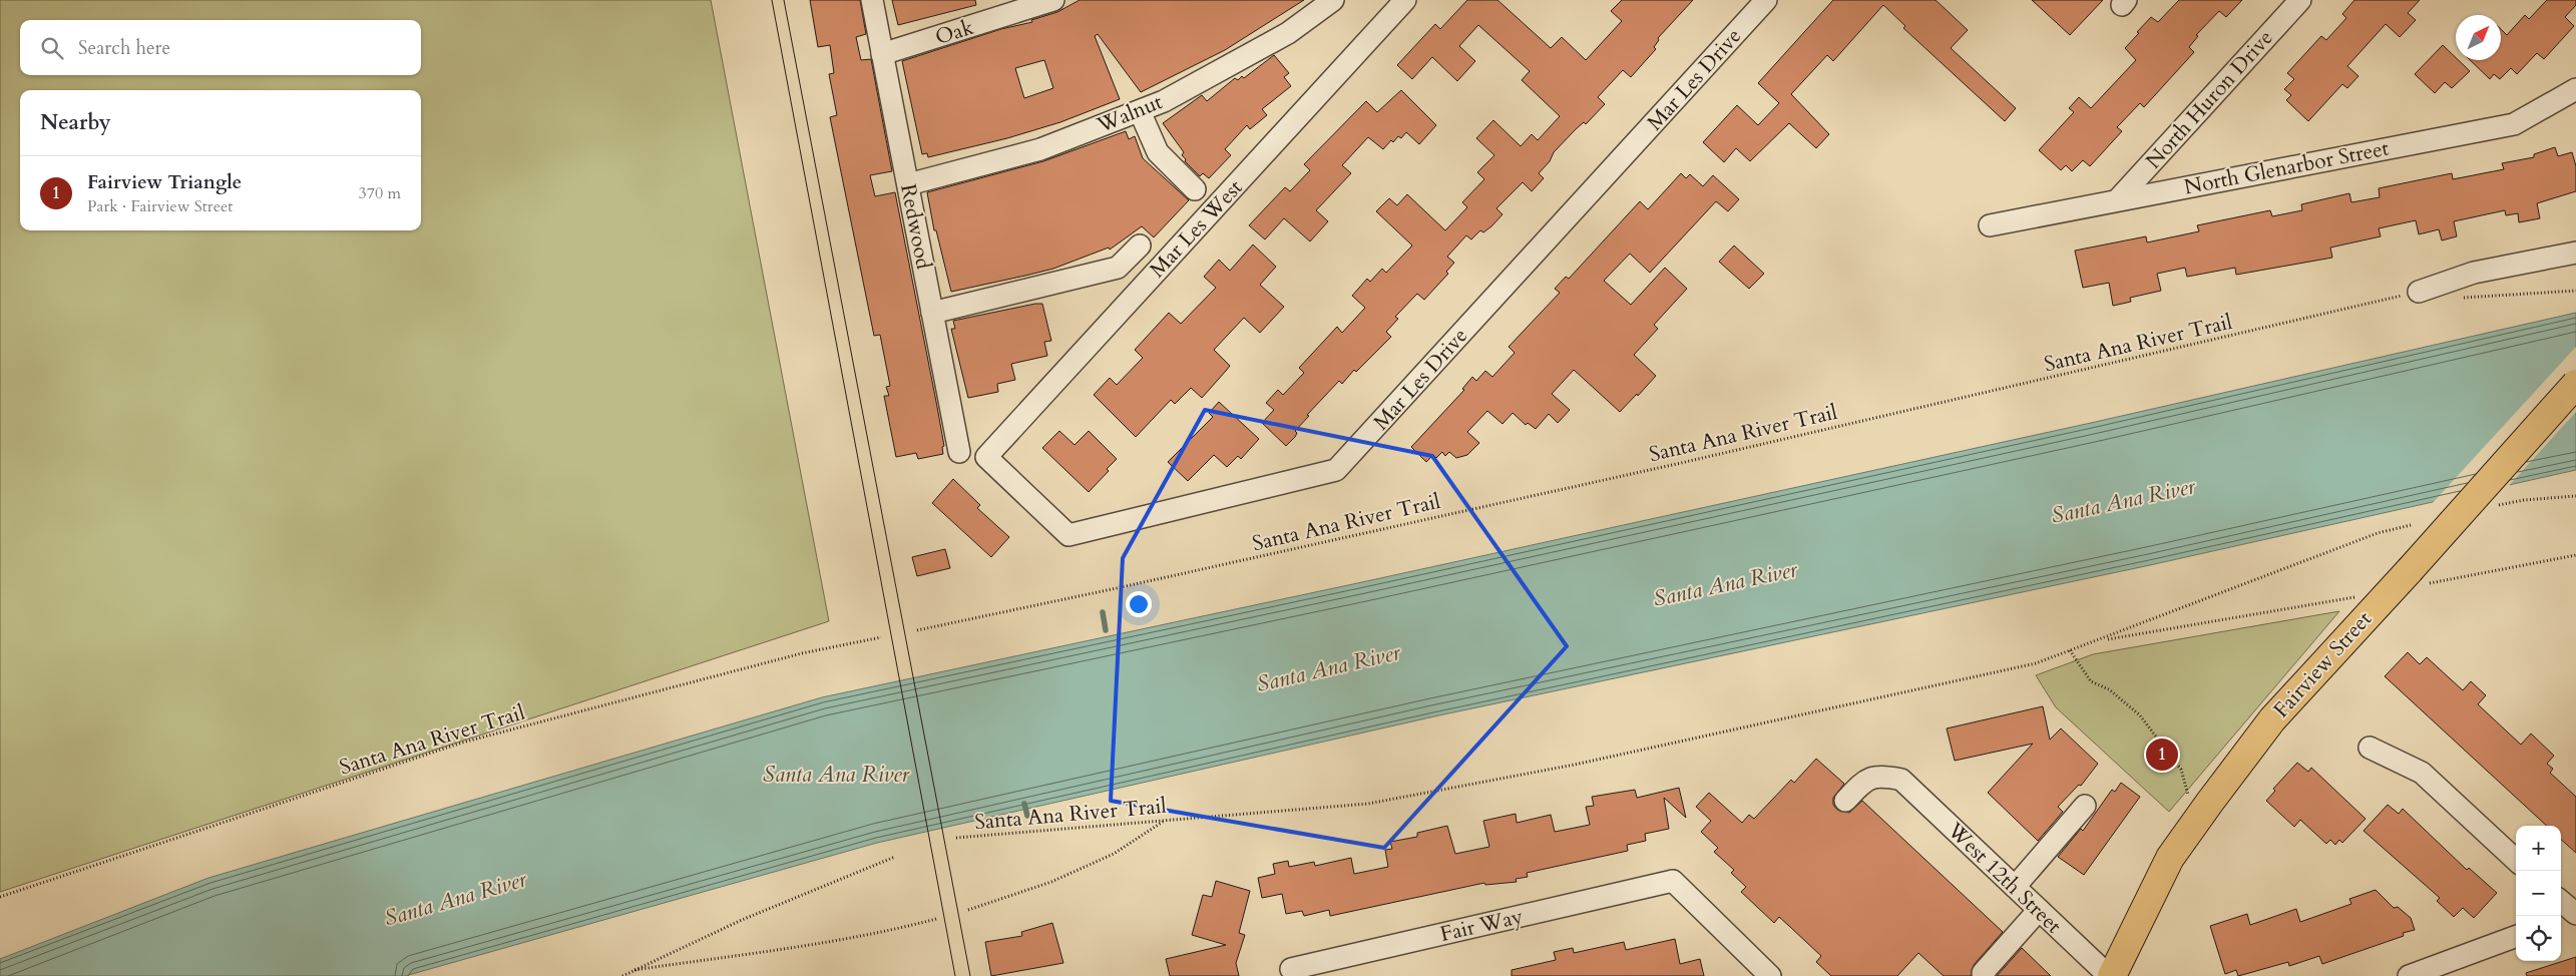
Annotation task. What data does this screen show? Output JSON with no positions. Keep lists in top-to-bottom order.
{
  "streets": {
    "main road": ["Fairview Street"],
    "street": [
      "Oak",
      "Mar Les Drive",
      "North Huron Drive",
      "Walnut",
      "North Glenarbor Street",
      "Redwood",
      "Mar Les West",
      "West 12th Street",
      "Fair Way"
    ],
    "path": ["Santa Ana River Trail"]
  },
  "crossings": [
    ["Oak", "Redwood"],
    ["Mar Les Drive", "Mar Les West"],
    ["North Huron Drive", "North Glenarbor Street"],
    ["Walnut", "Redwood"],
    ["Santa Ana River Trail", "Fairview Street"],
    ["Fairview Street", "West 12th Street"]
  ],
  "water": ["Santa Ana River"],
  "north": "top right",
  "page": {
    "search": "Search here",
    "heading": "Nearby",
    "list": [
      {
        "mark": "1",
        "name": "Fairview Triangle",
        "note": "Park · Fairview Street",
        "value": "370 m"
      }
    ],
    "pins": "1",
    "map_buttons": ["+", "−"]
  }
}
